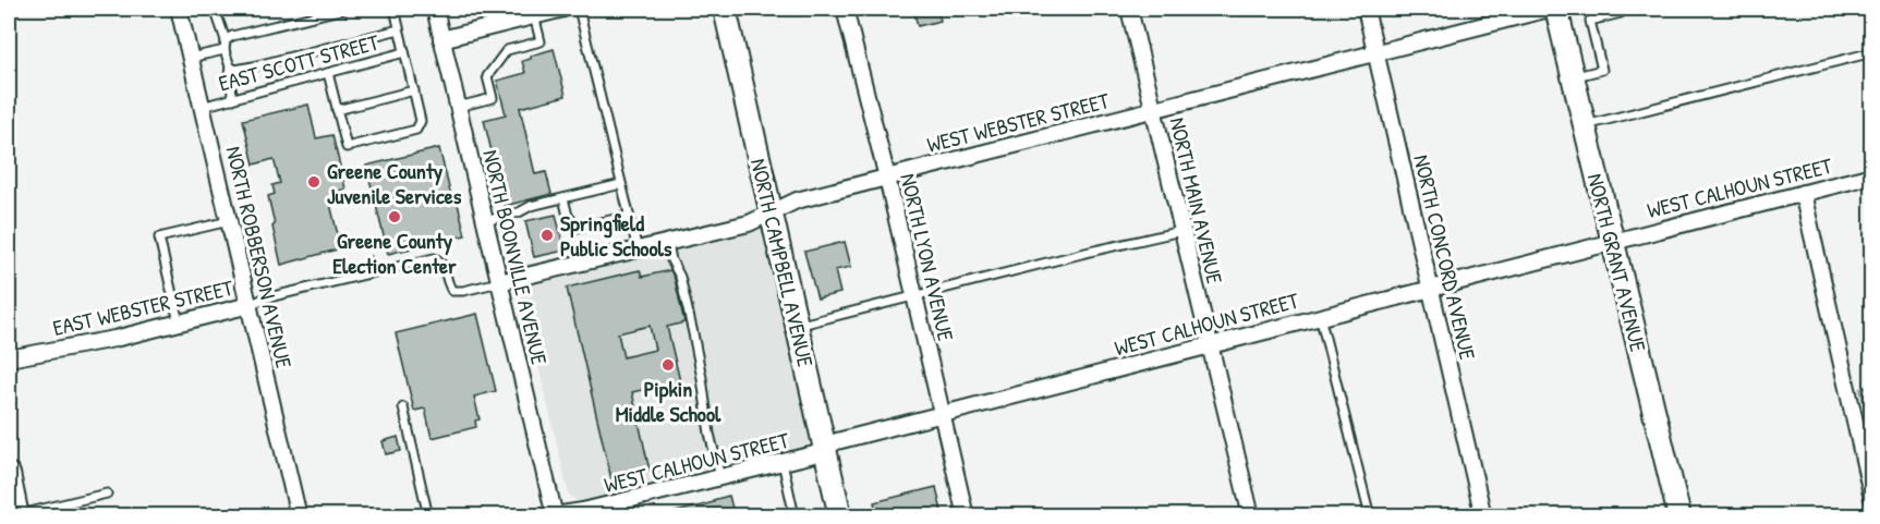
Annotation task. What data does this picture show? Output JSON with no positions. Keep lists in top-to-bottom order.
{
  "streets": {
    "main road": ["NORTH CAMPBELL AVENUE", "NORTH GRANT AVENUE"],
    "street": [
      "WEST WEBSTER STREET",
      "WEST CALHOUN STREET",
      "NORTH MAIN AVENUE",
      "NORTH ROBBERSON AVENUE",
      "NORTH BOONVILLE AVENUE",
      "NORTH LYON AVENUE",
      "NORTH CONCORD AVENUE",
      "EAST WEBSTER STREET"
    ],
    "lane": ["EAST SCOTT STREET"]
  },
  "crossings": [
    ["EAST SCOTT STREET", "NORTH ROBBERSON AVENUE"],
    ["WEST WEBSTER STREET", "NORTH MAIN AVENUE"],
    ["WEST WEBSTER STREET", "NORTH BOONVILLE AVENUE"],
    ["WEST WEBSTER STREET", "NORTH LYON AVENUE"],
    ["WEST WEBSTER STREET", "NORTH CONCORD AVENUE"],
    ["WEST WEBSTER STREET", "NORTH CAMPBELL AVENUE"],
    ["WEST CALHOUN STREET", "NORTH MAIN AVENUE"],
    ["WEST CALHOUN STREET", "NORTH BOONVILLE AVENUE"],
    ["WEST CALHOUN STREET", "NORTH LYON AVENUE"],
    ["WEST CALHOUN STREET", "NORTH CONCORD AVENUE"],
    ["WEST CALHOUN STREET", "NORTH CAMPBELL AVENUE"],
    ["WEST CALHOUN STREET", "NORTH GRANT AVENUE"],
    ["NORTH ROBBERSON AVENUE", "EAST WEBSTER STREET"]
  ],
  "places": [
    "Greene County Juvenile Services",
    "Greene County Election Center",
    "Springfield Public Schools",
    "Pipkin Middle School"
  ]
}
